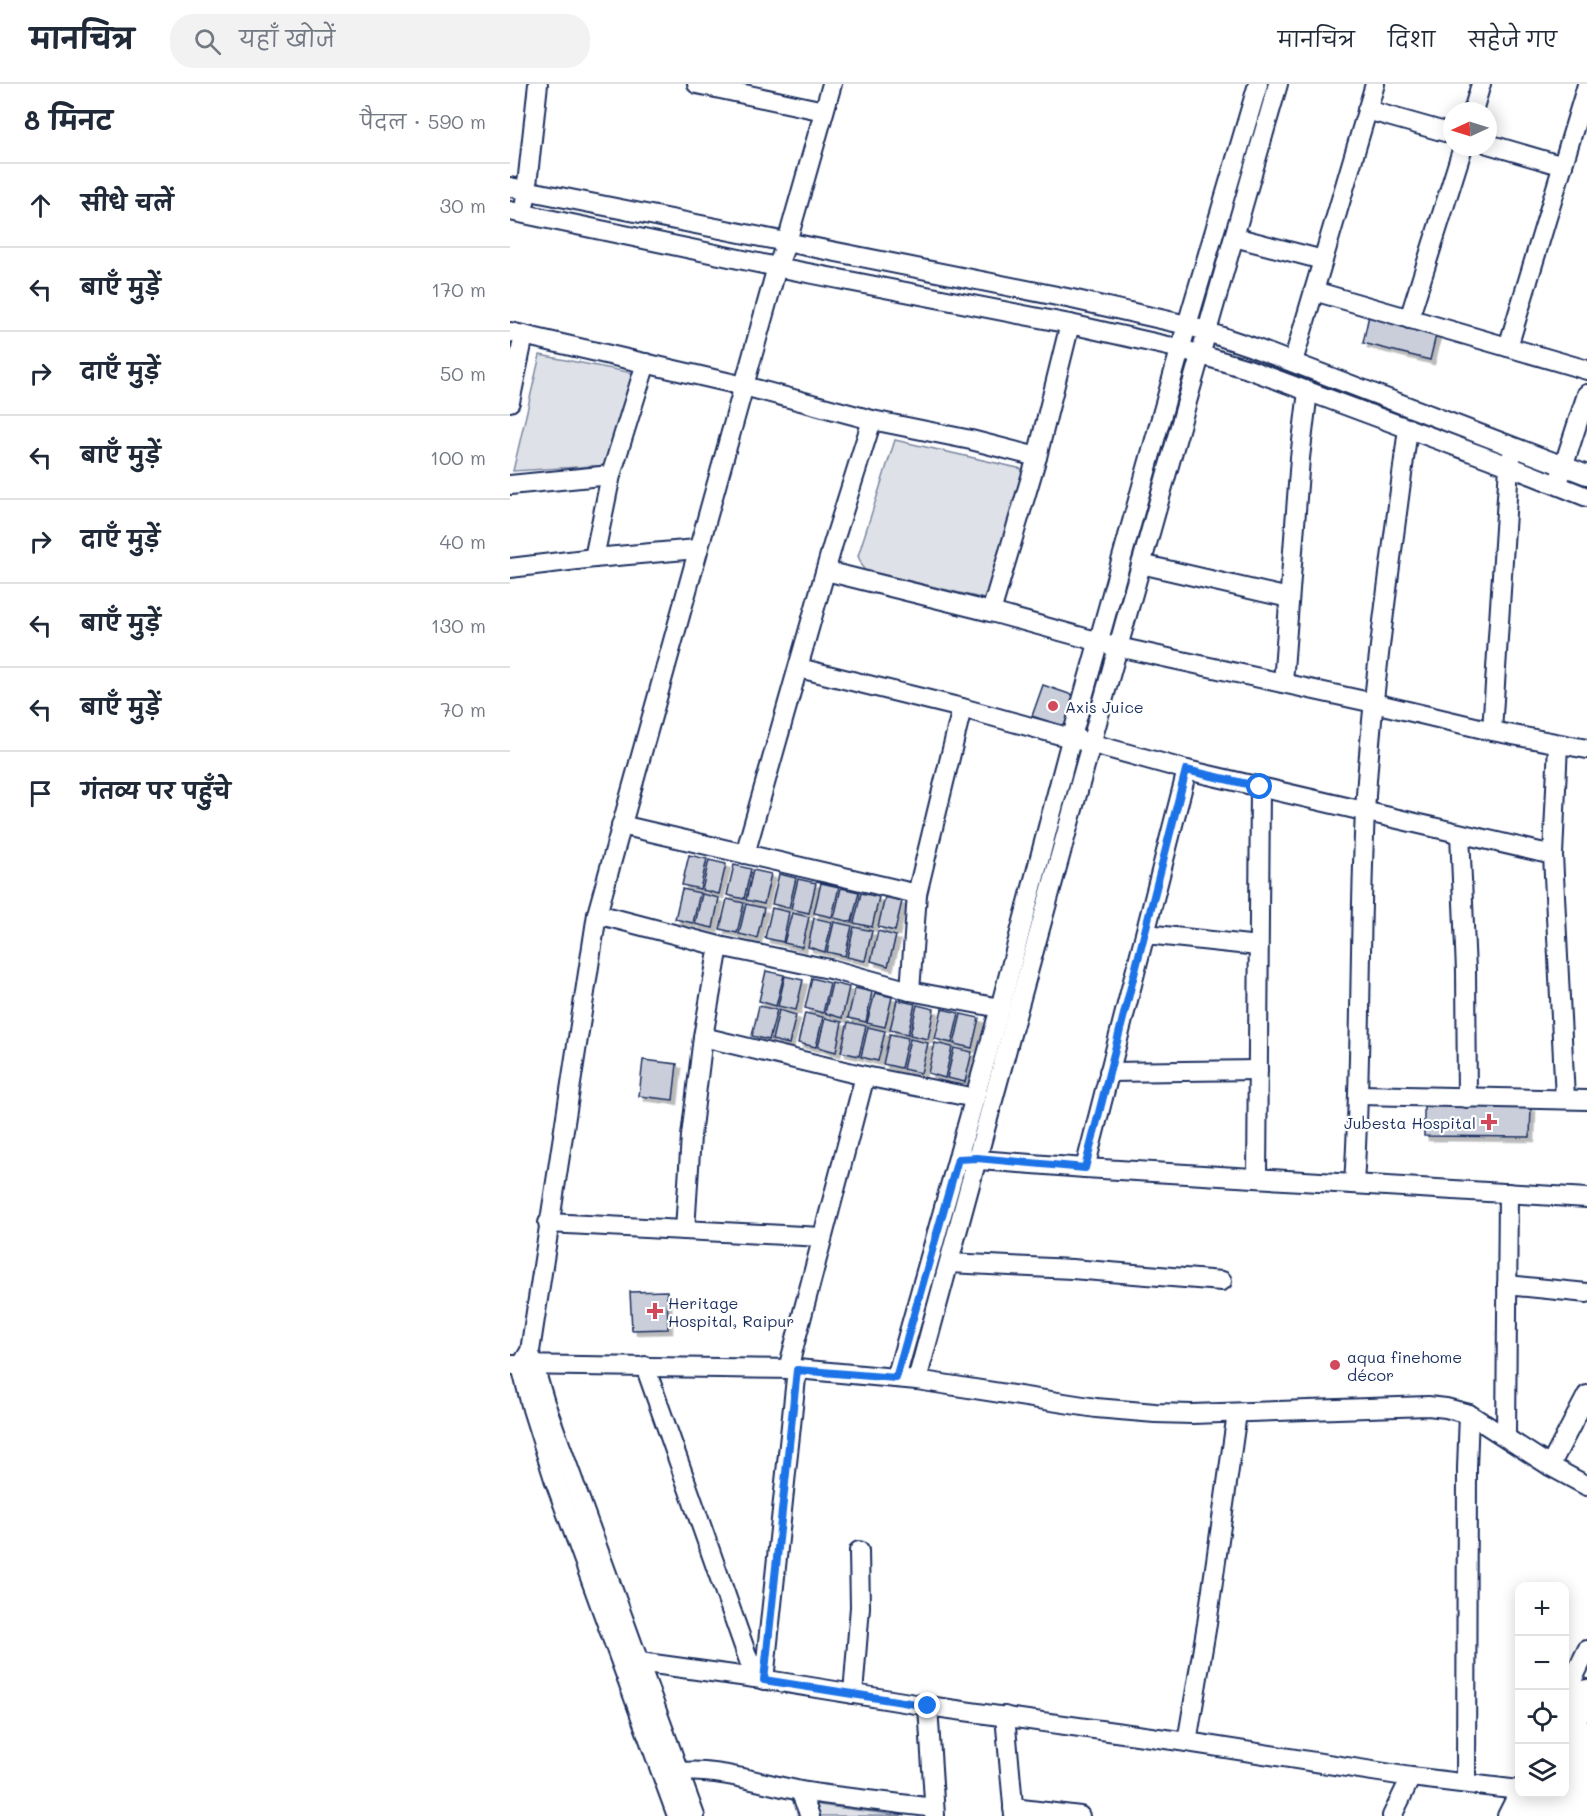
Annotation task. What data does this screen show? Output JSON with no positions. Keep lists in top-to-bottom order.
{
  "places": {
    "other": ["Axis Juice", "aqua finehome décor"],
    "health": ["Jubesta Hospital", "Heritage Hospital, Raipur"]
  },
  "north": "left",
  "page": {
    "header": "मानचित्र",
    "search": "यहाँ खोजें",
    "nav": ["मानचित्र", "दिशा", "सहेजे गए"],
    "heading": ["8 मिनट", "पैदल · 590 m"],
    "list": [
      ["सीधे चलें", "30 m"],
      ["बाएँ मुड़ें", "170 m"],
      ["दाएँ मुड़ें", "50 m"],
      ["बाएँ मुड़ें", "100 m"],
      ["दाएँ मुड़ें", "40 m"],
      ["बाएँ मुड़ें", "130 m"],
      ["बाएँ मुड़ें", "70 m"],
      "गंतव्य पर पहुँचे"
    ],
    "map_buttons": ["+", "−"]
  }
}
